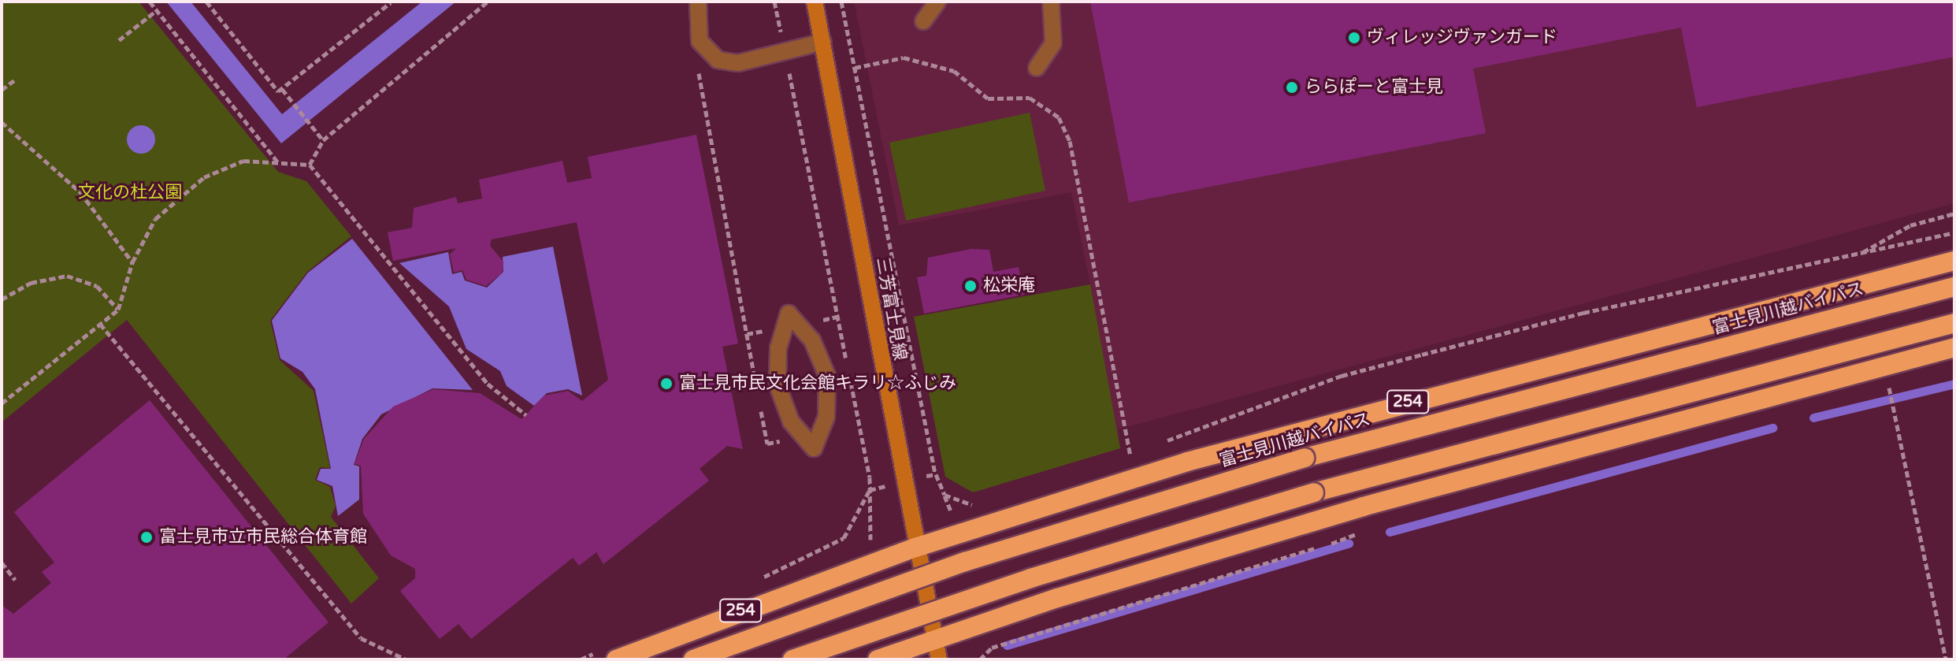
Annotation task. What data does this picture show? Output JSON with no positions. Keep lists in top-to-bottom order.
{
  "streets": {
    "highway": ["富士見川越バイパス", "254"],
    "main road": ["三芳富士見線"]
  },
  "crossings": [
    ["三芳富士見線", "254"]
  ],
  "parks": ["文化の杜公園"],
  "places": [
    "ヴィレッジヴァンガード",
    "ららぽーと富士見",
    "松栄庵",
    "富士見市民文化会館キラリ☆ふじみ",
    "富士見市立市民総合体育館"
  ]
}
